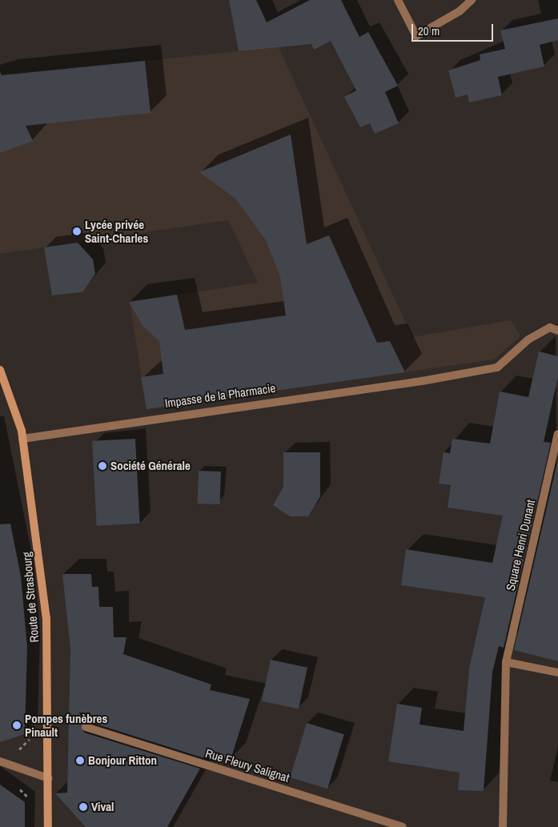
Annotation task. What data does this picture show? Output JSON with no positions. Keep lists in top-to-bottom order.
{
  "streets": {
    "main road": ["Route de Strasbourg"],
    "street": ["Impasse de la Pharmacie", "Square Henri Dunant", "Rue Fleury Salignat"]
  },
  "crossings": [
    ["Impasse de la Pharmacie", "Route de Strasbourg"]
  ],
  "places": [
    "Lycée privée Saint-Charles",
    "Société Générale",
    "Pompes funèbres Pinault",
    "Bonjour Ritton",
    "Vival"
  ],
  "scale_bar": "20 m"
}
